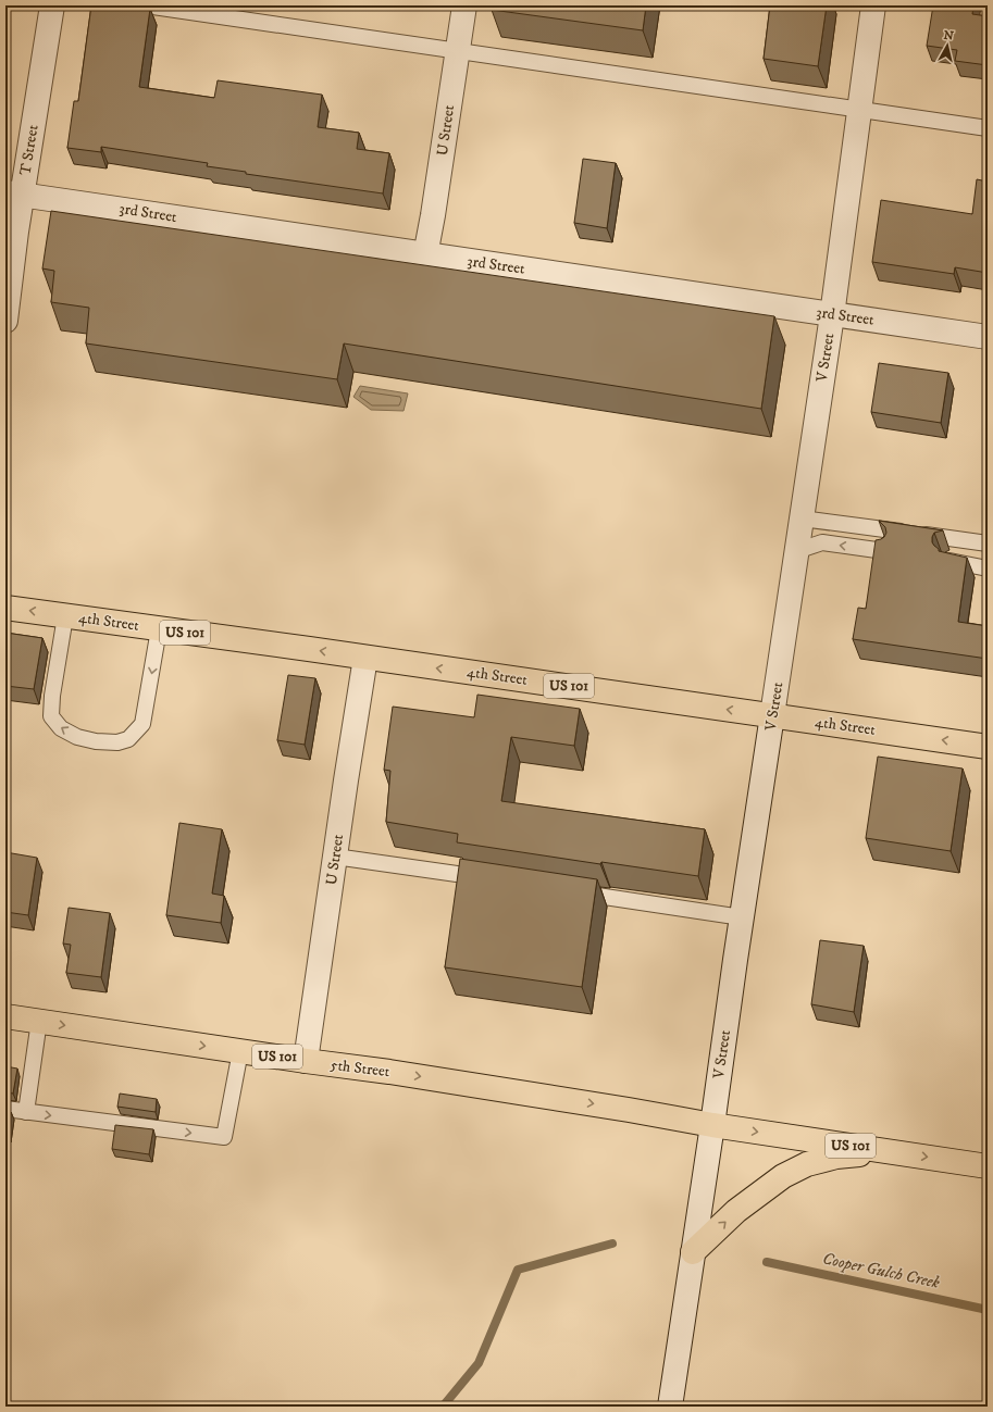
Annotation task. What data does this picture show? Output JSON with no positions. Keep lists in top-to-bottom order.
{
  "streets": {
    "highway": ["4th Street", "US 101", "5th Street"],
    "street": [
      "U Street",
      "T Street",
      "3rd Street",
      "V Street"
    ]
  },
  "crossings": [
    ["U Street", "3rd Street"],
    ["U Street", "4th Street"],
    ["U Street", "5th Street"],
    ["T Street", "3rd Street"],
    ["3rd Street", "V Street"],
    ["V Street", "4th Street"],
    ["V Street", "US 101"],
    ["V Street", "5th Street"],
    ["US 101", "5th Street"]
  ],
  "one_way": ["4th Street", "5th Street"],
  "water": ["Cooper Gulch Creek"],
  "north": "top"
}
